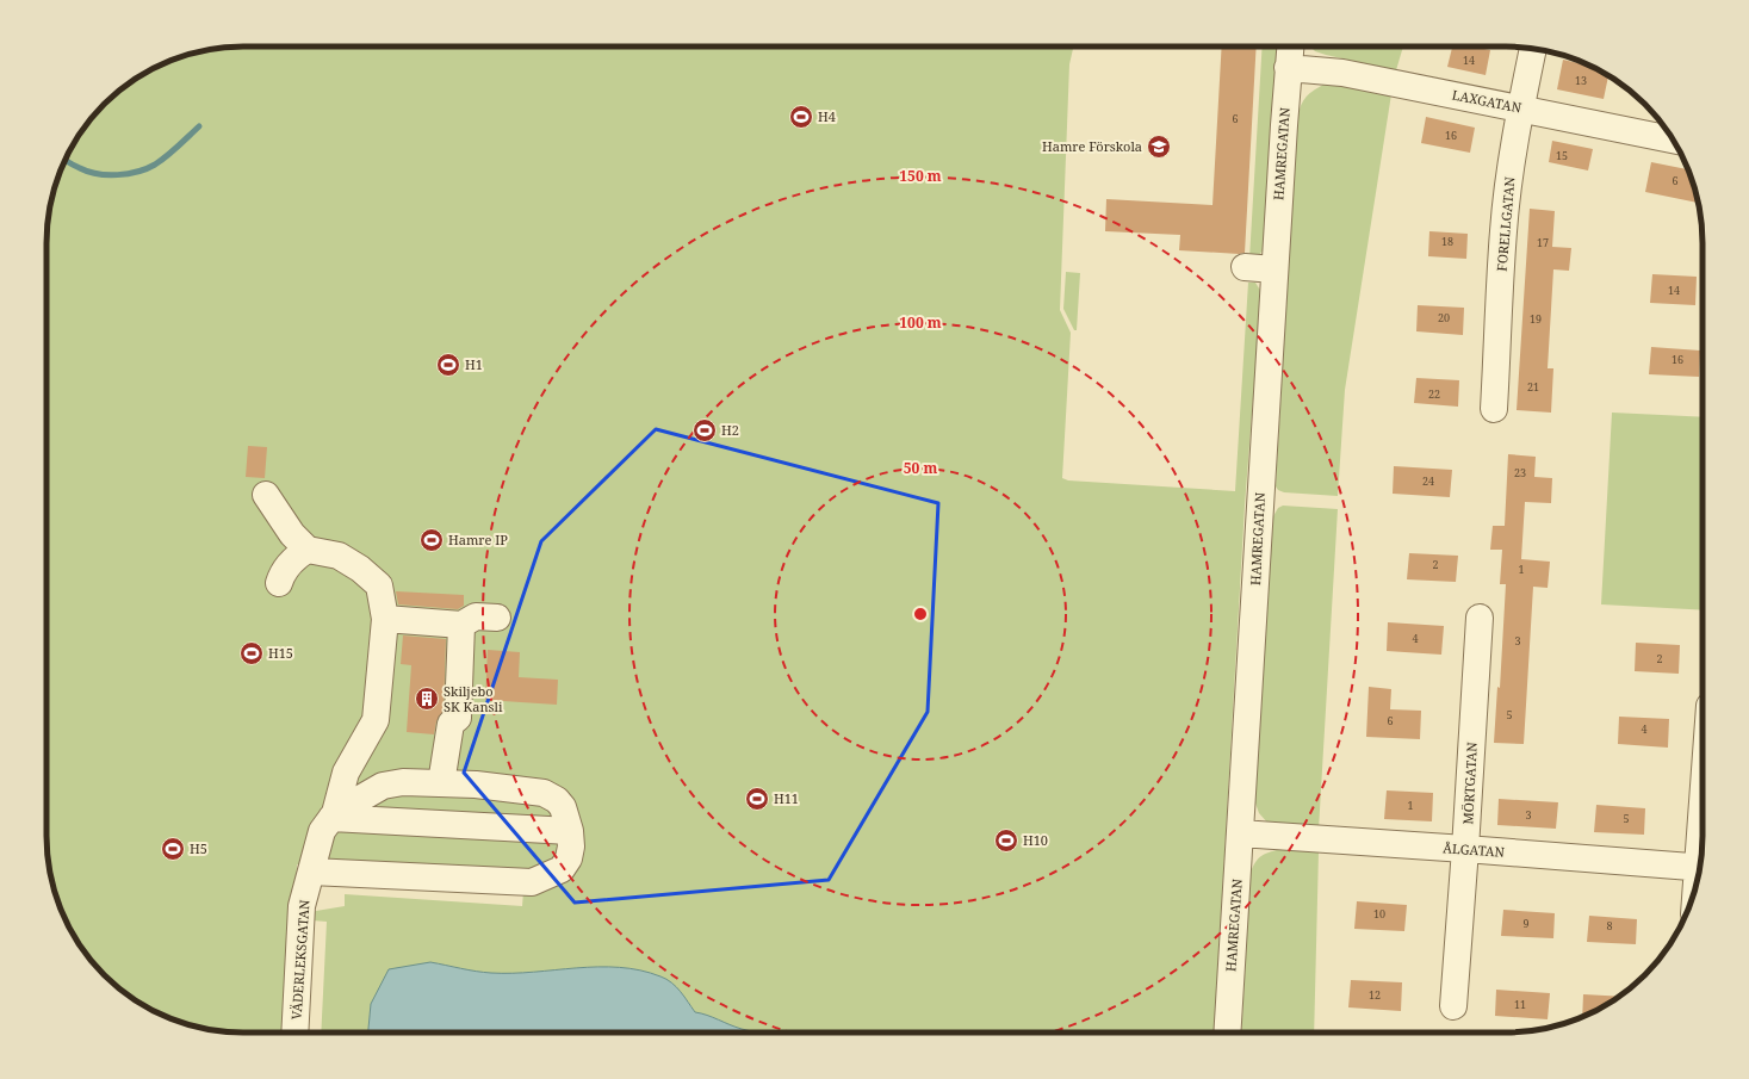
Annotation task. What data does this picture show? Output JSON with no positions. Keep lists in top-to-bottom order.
{
  "streets": {
    "street": [
      "LAXGATAN",
      "HAMREGATAN",
      "FORELLGATAN",
      "MÖRTGATAN",
      "ÅLGATAN",
      "VÄDERLEKSGATAN"
    ]
  },
  "crossings": [
    ["LAXGATAN", "HAMREGATAN"],
    ["LAXGATAN", "FORELLGATAN"],
    ["HAMREGATAN", "ÅLGATAN"],
    ["MÖRTGATAN", "ÅLGATAN"]
  ],
  "places": {
    "sports": [
      "H4",
      "H1",
      "H2",
      "Hamre IP",
      "H15",
      "H11",
      "H10",
      "H5"
    ],
    "school or university": ["Hamre Förskola"],
    "building": ["Skiljebo SK Kansli"]
  },
  "house_numbers": [
    "14",
    "13",
    "6",
    "16",
    "15",
    "6",
    "18",
    "17",
    "14",
    "20",
    "19",
    "16",
    "21",
    "22",
    "23",
    "24",
    "2",
    "1",
    "4",
    "3",
    "2",
    "5",
    "6",
    "4",
    "1",
    "3",
    "5",
    "10",
    "9",
    "8",
    "12",
    "11"
  ],
  "rings": ["150 m", "100 m", "50 m"]
}
